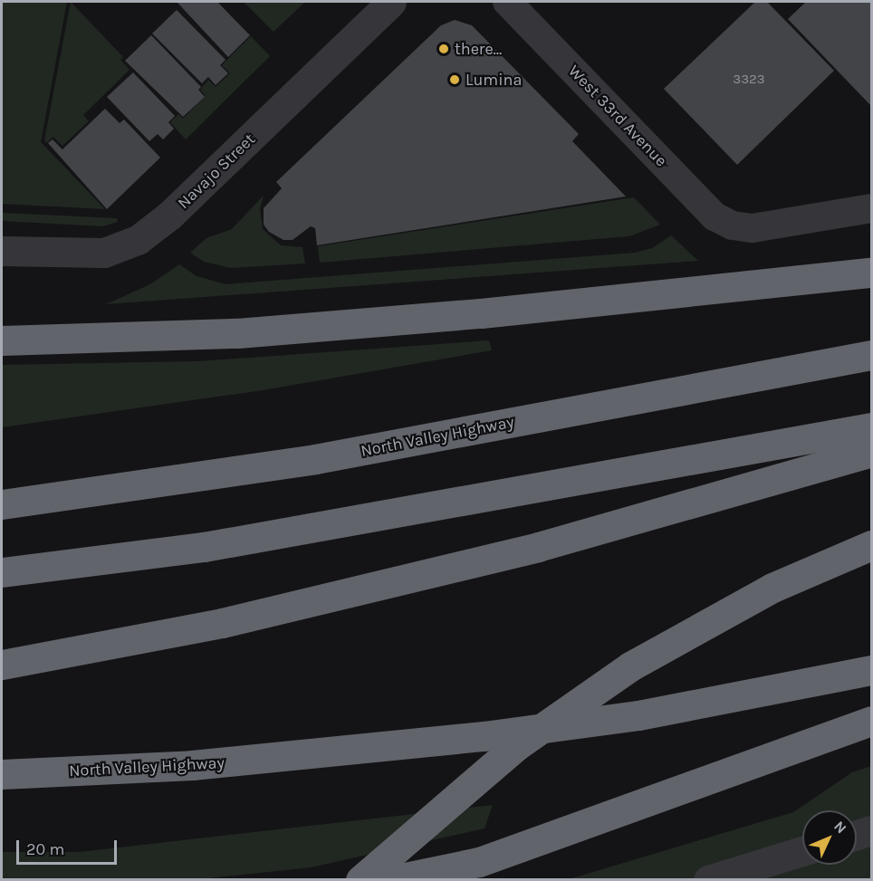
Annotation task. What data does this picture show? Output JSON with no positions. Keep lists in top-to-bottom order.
{
  "streets": {
    "highway": ["North Valley Highway"],
    "street": ["West 33rd Avenue", "Navajo Street"]
  },
  "places": ["there...", "Lumina"],
  "house_numbers": ["3323"],
  "scale_bar": "20 m",
  "north": "top right"
}
